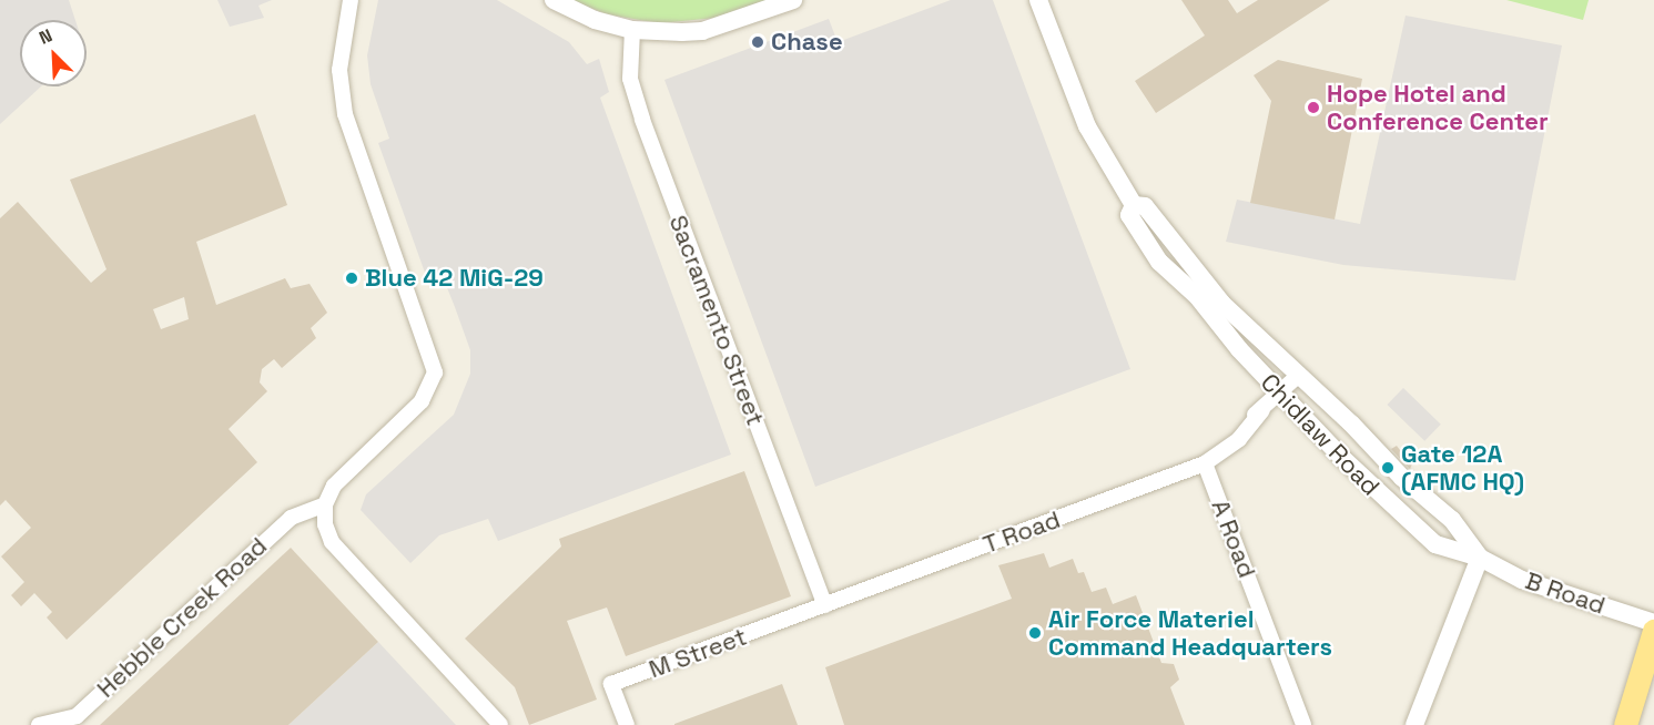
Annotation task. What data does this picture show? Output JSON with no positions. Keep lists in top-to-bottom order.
{
  "streets": {
    "street": [
      "Sacramento Street",
      "Chidlaw Road",
      "T Road",
      "A Road",
      "B Road",
      "Hebble Creek Road",
      "M Street"
    ]
  },
  "crossings": [
    ["Sacramento Street", "T Road"],
    ["Sacramento Street", "M Street"],
    ["Chidlaw Road", "T Road"],
    ["Chidlaw Road", "B Road"],
    ["T Road", "A Road"],
    ["T Road", "M Street"]
  ],
  "places": [
    "Chase",
    "Hope Hotel and Conference Center",
    "Blue 42 MiG-29",
    "Gate 12A (AFMC HQ)",
    "Air Force Materiel Command Headquarters"
  ],
  "north": "top left"
}
